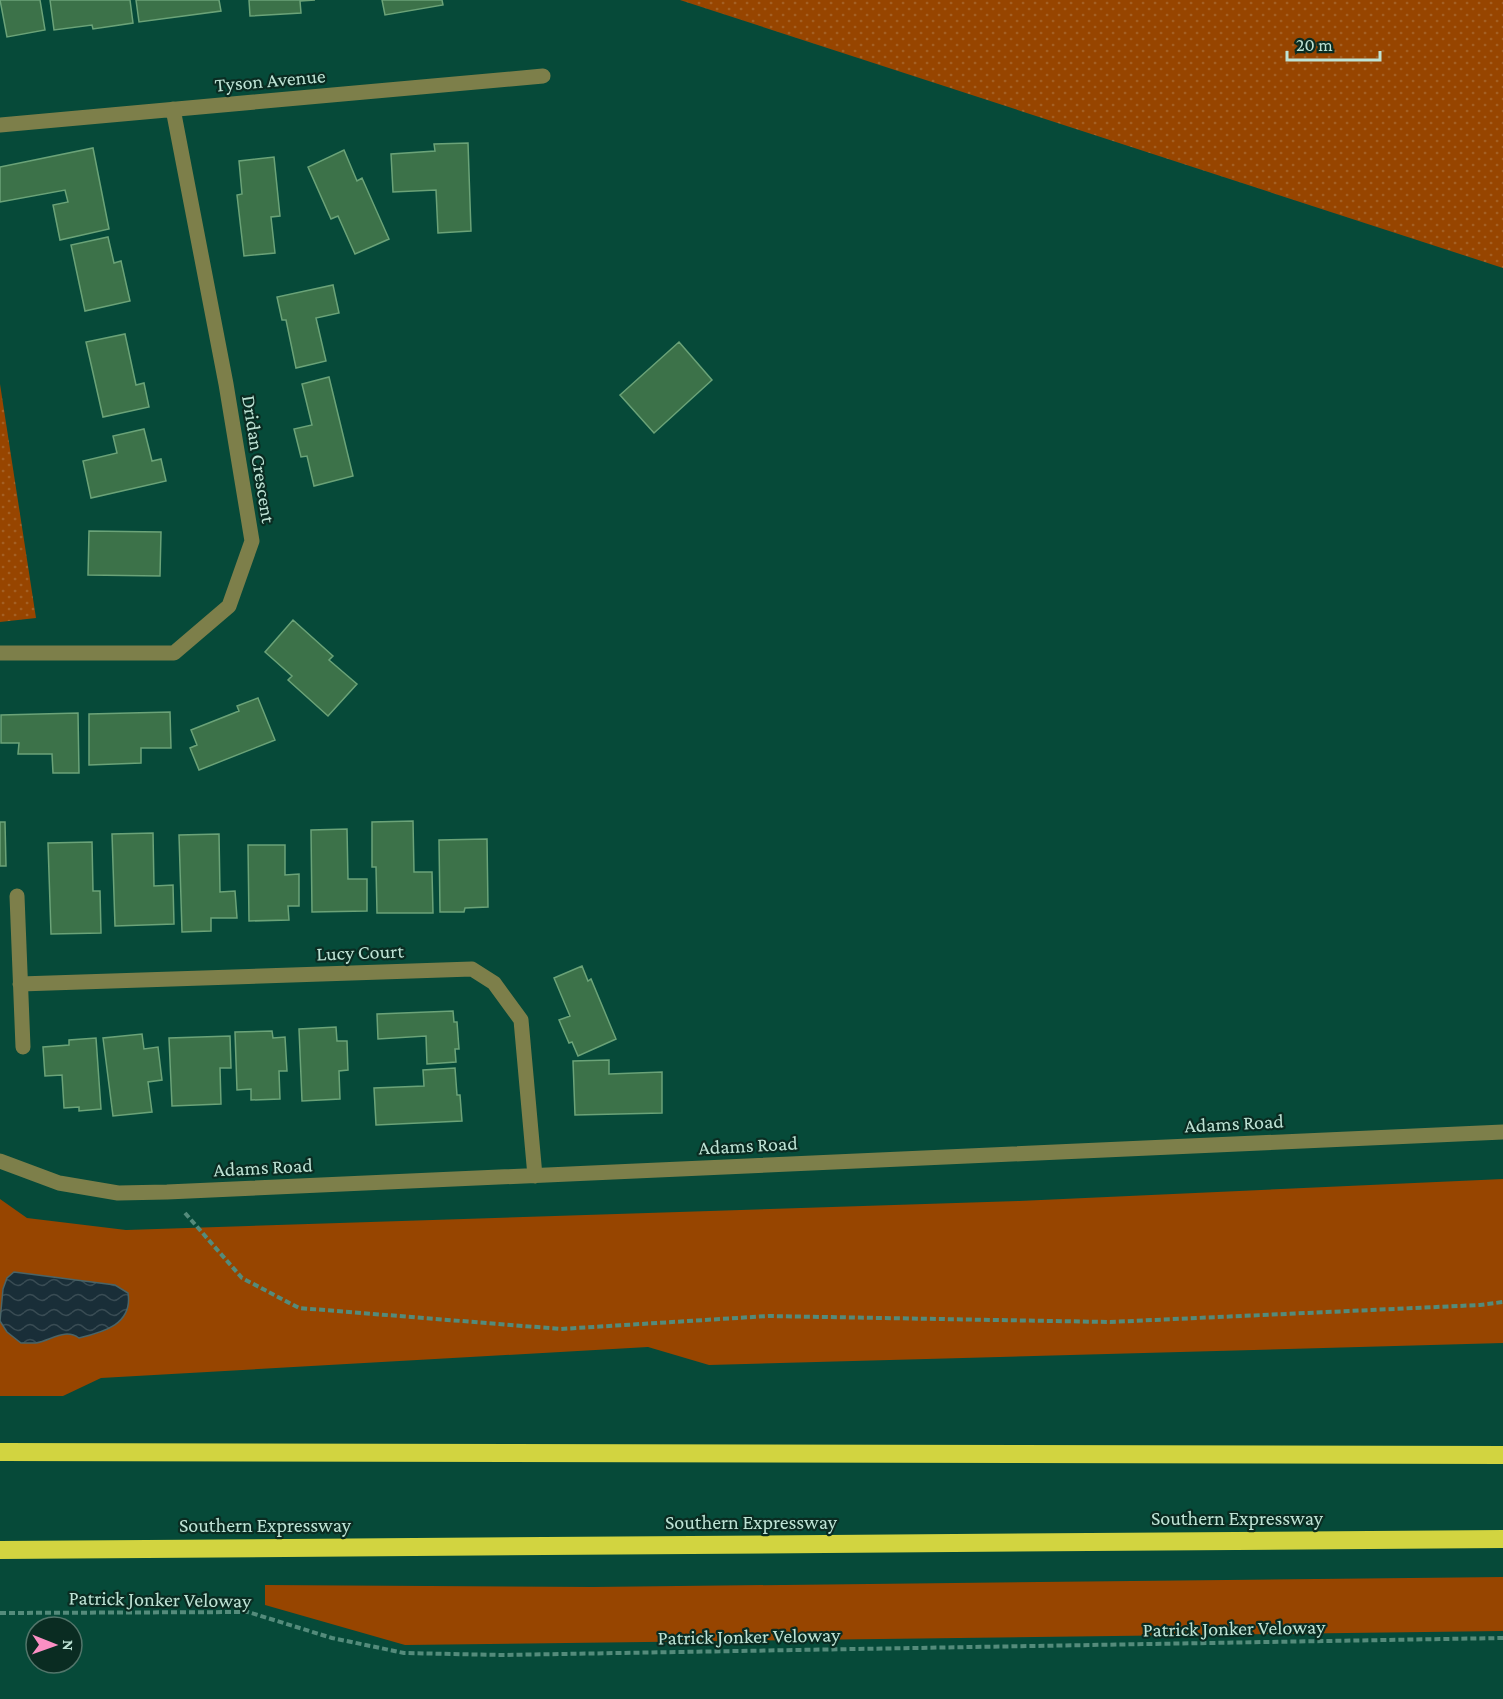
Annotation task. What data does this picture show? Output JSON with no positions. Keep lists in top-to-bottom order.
{
  "streets": {
    "highway": ["Southern Expressway"],
    "street": [
      "Tyson Avenue",
      "Dridan Crescent",
      "Lucy Court",
      "Adams Road"
    ],
    "path": ["Patrick Jonker Veloway"]
  },
  "crossings": [
    ["Tyson Avenue", "Dridan Crescent"],
    ["Lucy Court", "Adams Road"]
  ],
  "scale_bar": "20 m",
  "north": "right"
}
